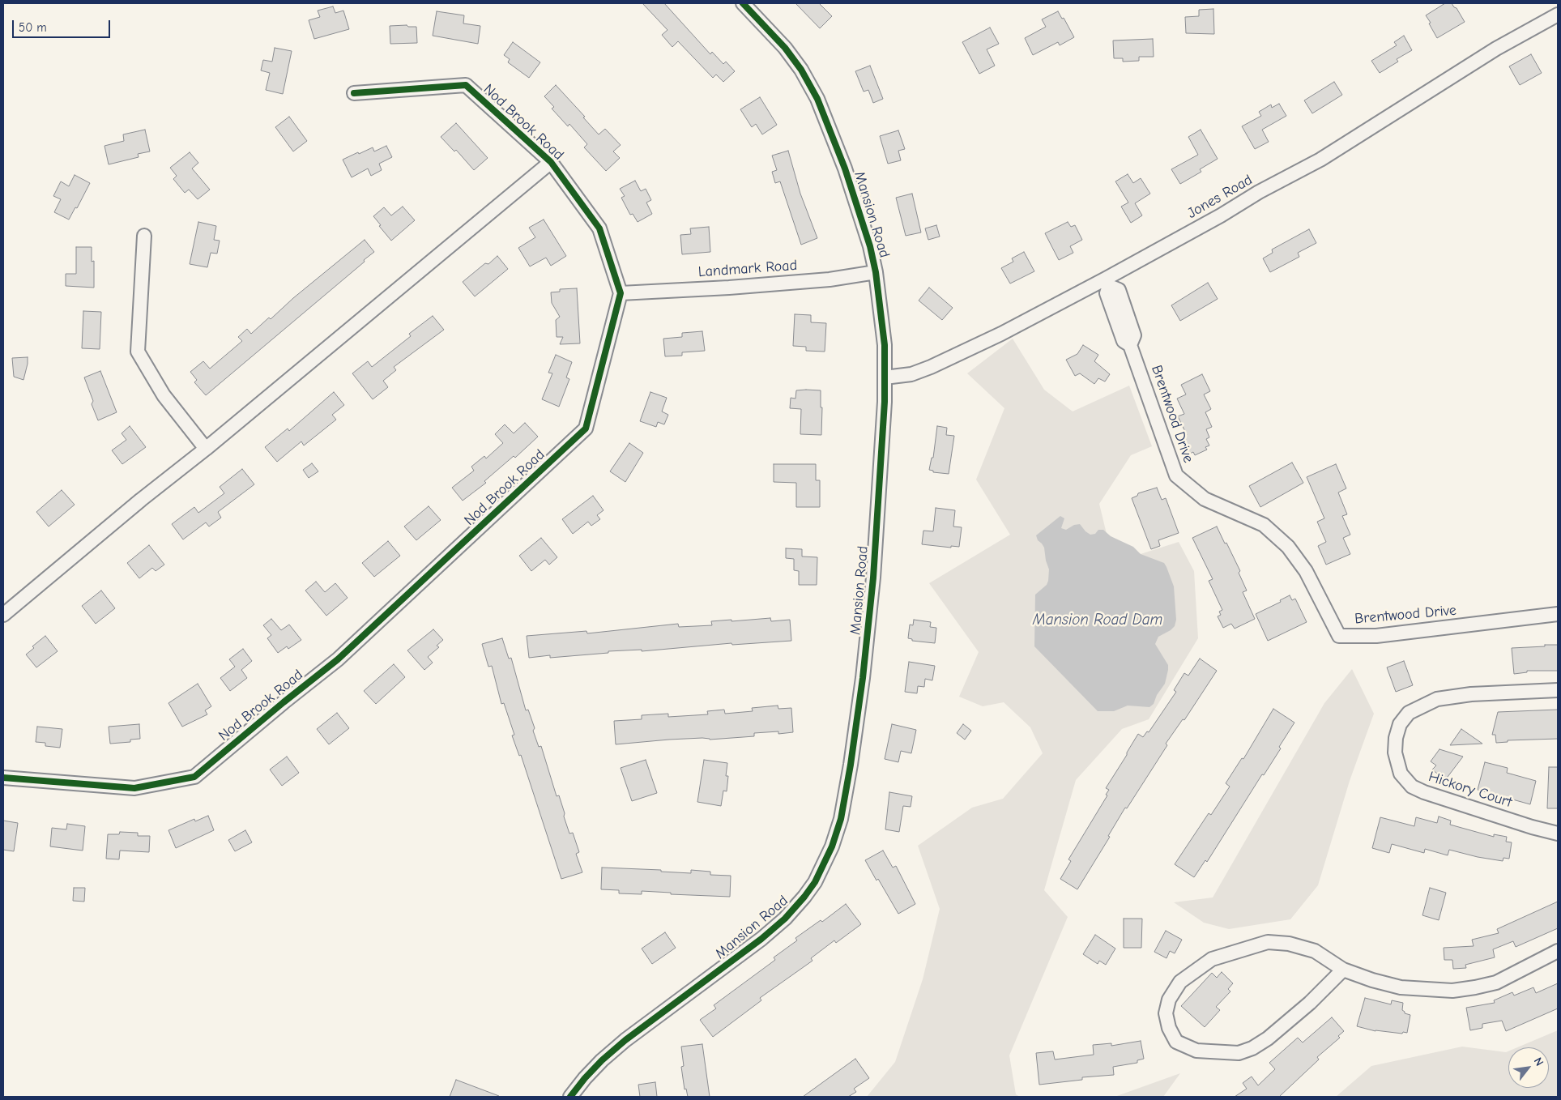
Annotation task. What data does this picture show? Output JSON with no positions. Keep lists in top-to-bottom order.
{
  "streets": {
    "street": [
      "Nod Brook Road",
      "Jones Road",
      "Mansion Road",
      "Landmark Road",
      "Brentwood Drive",
      "Hickory Court"
    ]
  },
  "crossings": [
    ["Nod Brook Road", "Landmark Road"],
    ["Jones Road", "Mansion Road"],
    ["Jones Road", "Brentwood Drive"],
    ["Mansion Road", "Landmark Road"]
  ],
  "water": ["Mansion Road Dam"],
  "scale_bar": "50 m",
  "north": "top right"
}
